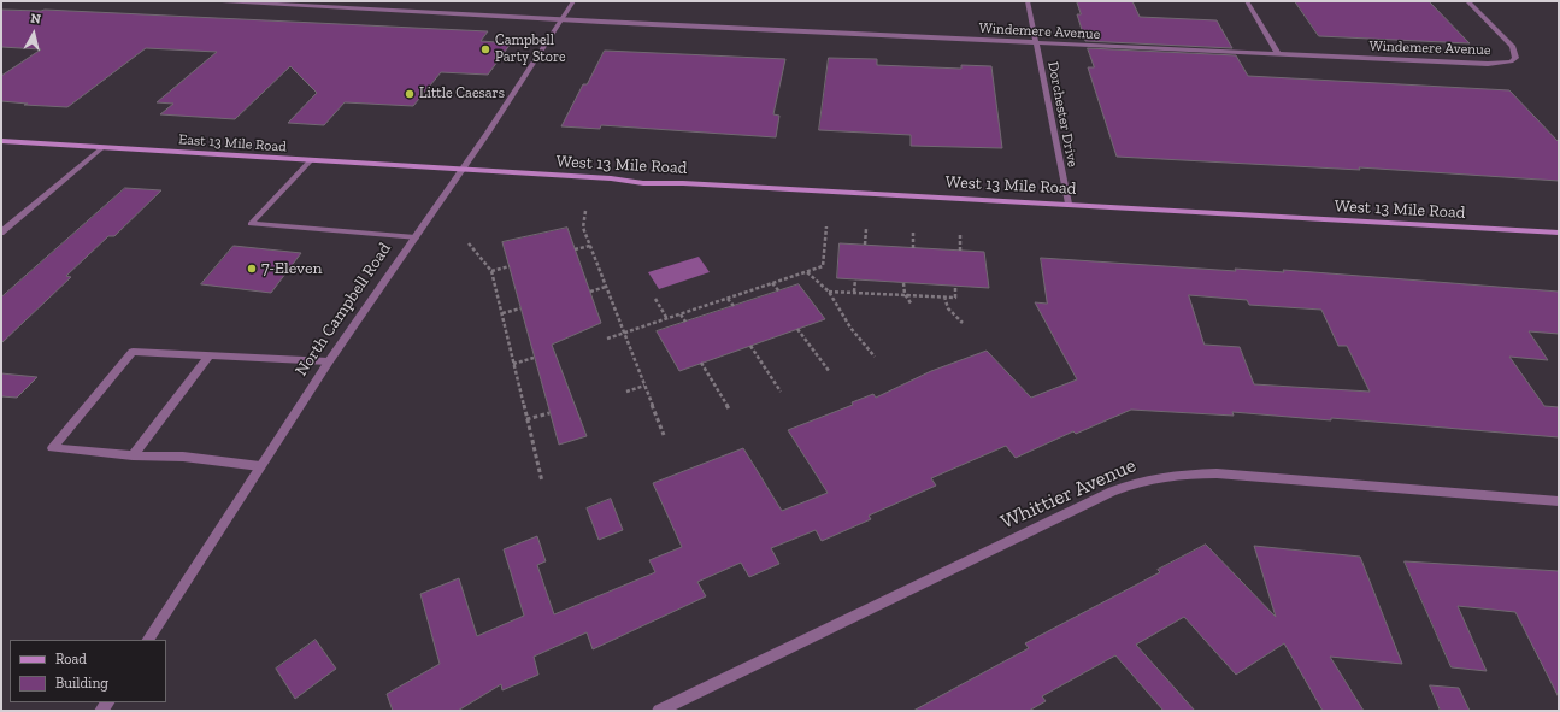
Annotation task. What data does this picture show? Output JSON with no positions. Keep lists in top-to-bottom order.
{
  "streets": {
    "main road": ["East 13 Mile Road", "West 13 Mile Road"],
    "street": [
      "Windemere Avenue",
      "Dorchester Drive",
      "North Campbell Road",
      "Whittier Avenue"
    ]
  },
  "crossings": [
    ["Windemere Avenue", "Dorchester Drive"],
    ["Windemere Avenue", "North Campbell Road"],
    ["Dorchester Drive", "West 13 Mile Road"],
    ["East 13 Mile Road", "West 13 Mile Road"],
    ["East 13 Mile Road", "North Campbell Road"],
    ["West 13 Mile Road", "North Campbell Road"]
  ],
  "places": ["Campbell Party Store", "Little Caesars", "7-Eleven"],
  "legend": ["Road", "Building"],
  "north": "top"
}
